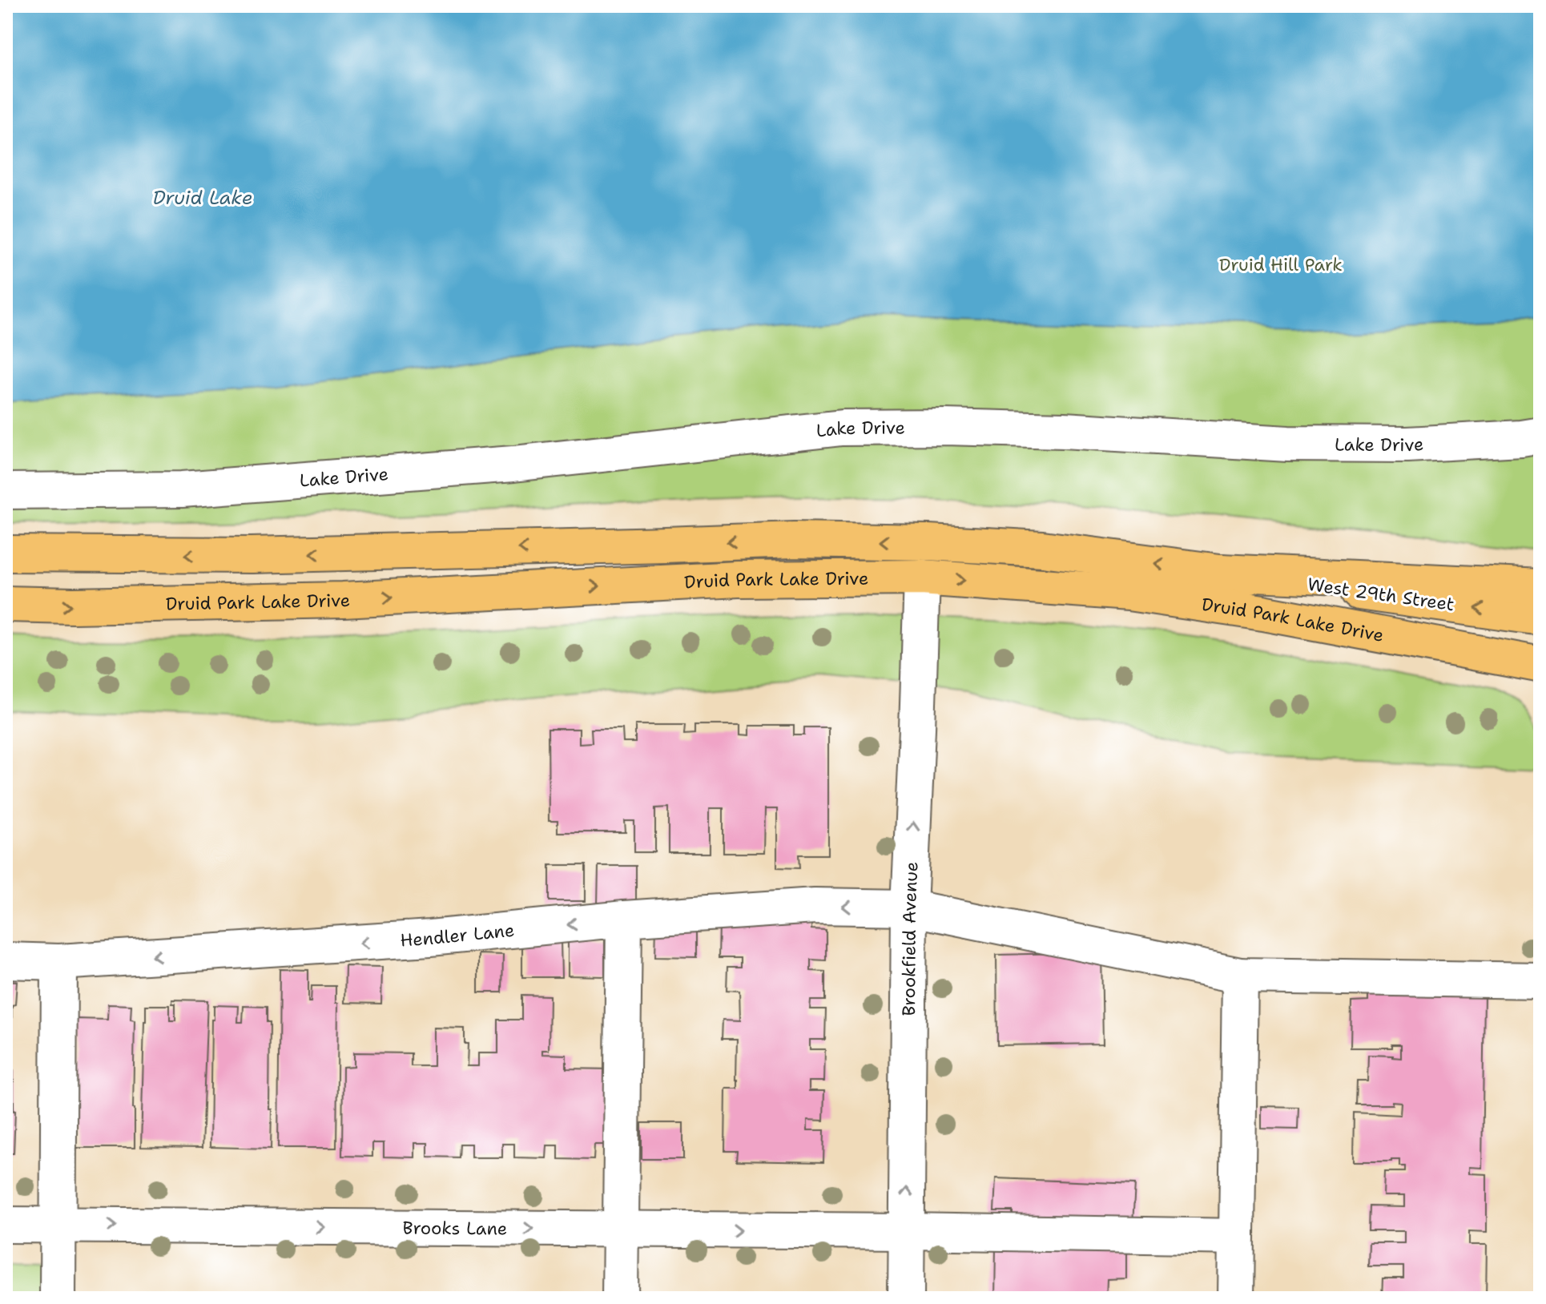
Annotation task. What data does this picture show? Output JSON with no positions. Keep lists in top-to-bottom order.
{
  "streets": {
    "main road": ["Druid Park Lake Drive", "West 29th Street"],
    "street": [
      "Lake Drive",
      "Hendler Lane",
      "Brookfield Avenue",
      "Brooks Lane"
    ]
  },
  "crossings": [
    ["Druid Park Lake Drive", "West 29th Street"],
    ["Druid Park Lake Drive", "Brookfield Avenue"],
    ["Hendler Lane", "Brookfield Avenue"],
    ["Brookfield Avenue", "Brooks Lane"]
  ],
  "one_way": ["Hendler Lane", "Brooks Lane"],
  "water": ["Druid Lake"],
  "parks": ["Druid Hill Park"]
}
